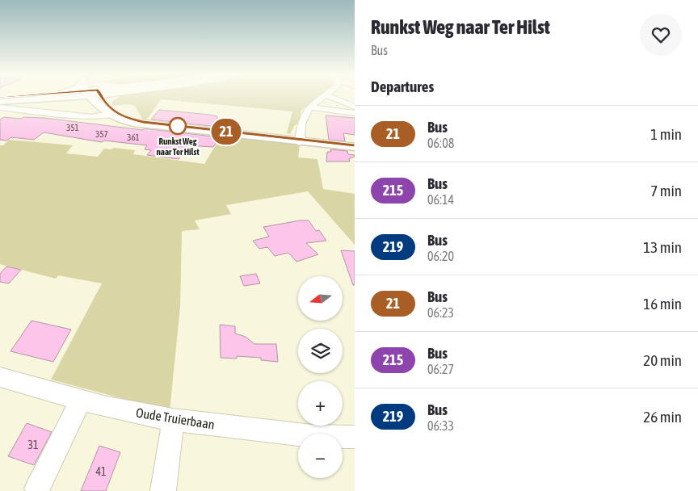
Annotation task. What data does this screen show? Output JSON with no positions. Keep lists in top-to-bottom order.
{
  "streets": {
    "street": ["Oude Truierbaan"]
  },
  "places": ["Runkst Weg naar Ter Hilst"],
  "lines": ["bus line 21"],
  "house_numbers": [
    "351",
    "357",
    "361",
    "31",
    "41"
  ],
  "north": "left",
  "page": {
    "on_map": "21",
    "heading": [
      ["Runkst Weg naar Ter Hilst", "Bus"],
      "Departures"
    ],
    "list": [
      {
        "mark": "21",
        "name": "Bus",
        "note": "06:08",
        "value": "1 min"
      },
      {
        "mark": "215",
        "name": "Bus",
        "note": "06:14",
        "value": "7 min"
      },
      {
        "mark": "219",
        "name": "Bus",
        "note": "06:20",
        "value": "13 min"
      },
      {
        "mark": "21",
        "name": "Bus",
        "note": "06:23",
        "value": "16 min"
      },
      {
        "mark": "215",
        "name": "Bus",
        "note": "06:27",
        "value": "20 min"
      },
      {
        "mark": "219",
        "name": "Bus",
        "note": "06:33",
        "value": "26 min"
      }
    ],
    "map_buttons": ["+", "−"]
  }
}
